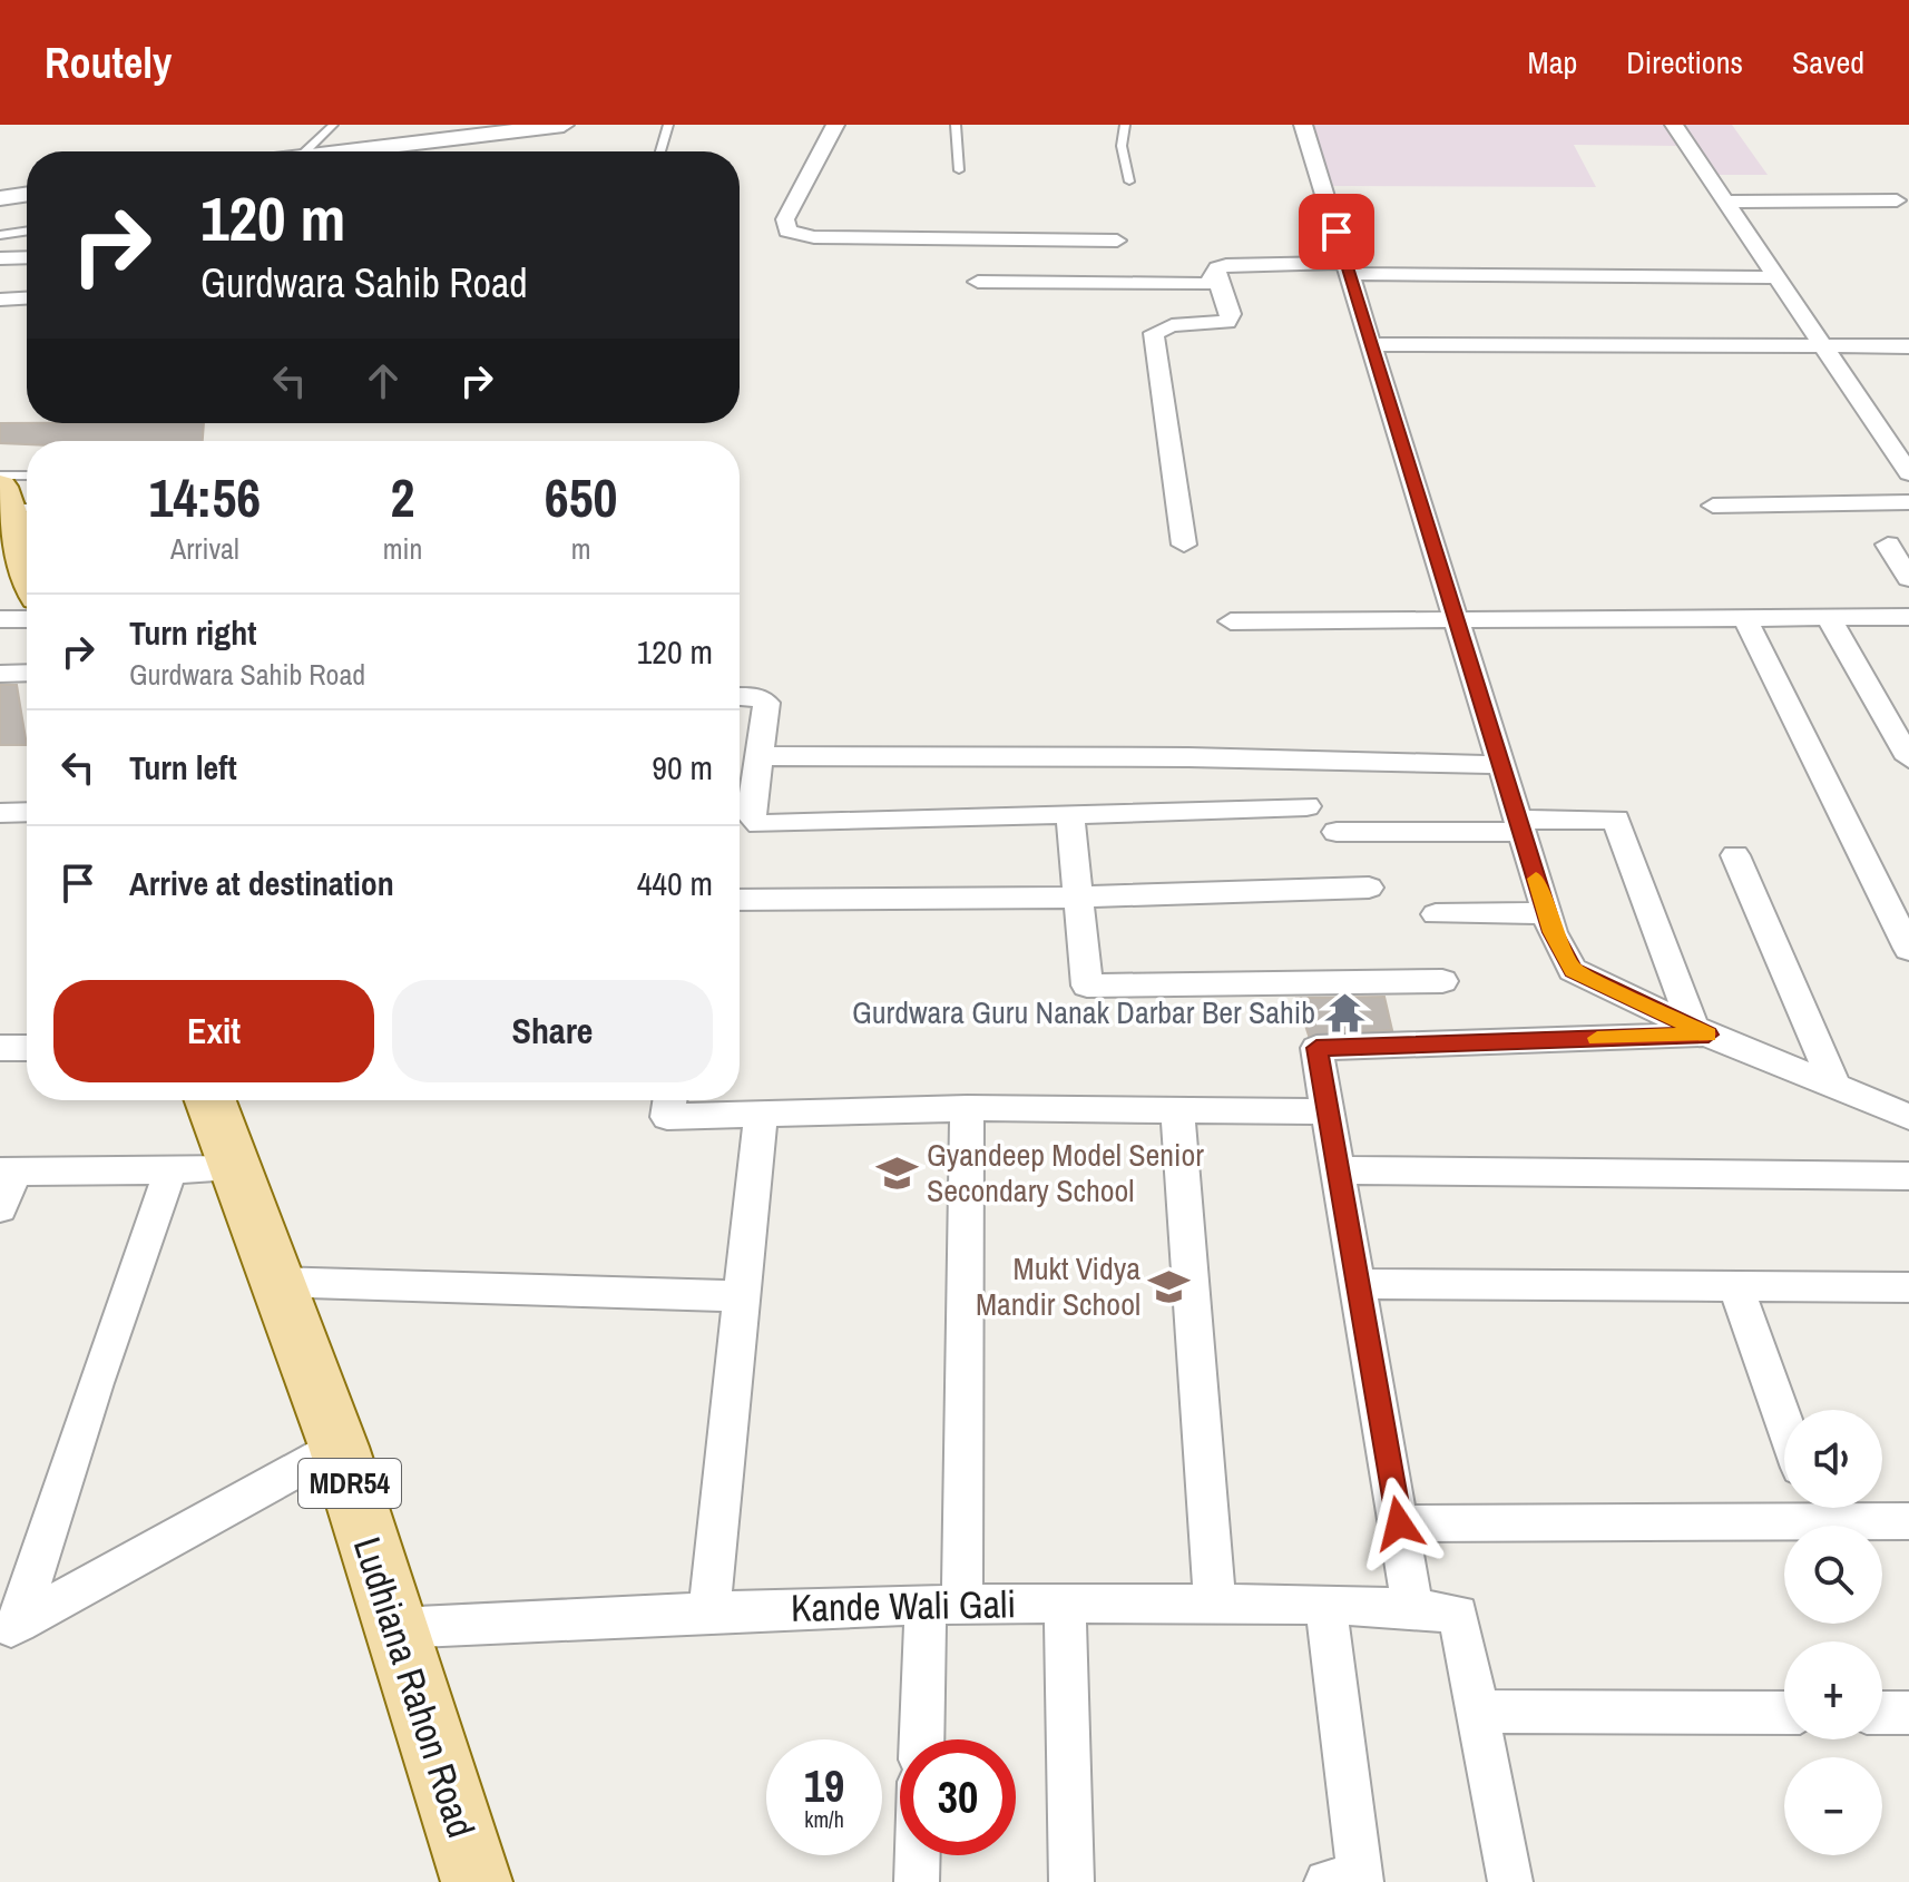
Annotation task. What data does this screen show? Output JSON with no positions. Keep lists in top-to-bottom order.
{
  "streets": {
    "main road": ["MDR54", "Ludhiana Rahon Road"],
    "street": ["Kande Wali Gali"]
  },
  "crossings": [
    ["Kande Wali Gali", "Ludhiana Rahon Road"]
  ],
  "places": {
    "temple": ["Gurdwara Guru Nanak Darbar Ber Sahib"],
    "school or university": ["Gyandeep Model Senior Secondary School", "Mukt Vidya Mandir School"]
  },
  "page": {
    "header": "Routely",
    "nav": ["Map", "Directions", "Saved"],
    "turn": ["120 m", "Gurdwara Sahib Road"],
    "eta": [
      "14:56",
      "Arrival",
      "2",
      "min",
      "650",
      "m"
    ],
    "list": [
      {
        "name": "Turn right",
        "note": "Gurdwara Sahib Road",
        "value": "120 m"
      },
      {
        "name": "Turn left",
        "value": "90 m"
      },
      {
        "name": "Arrive at destination",
        "value": "440 m"
      }
    ],
    "buttons": ["Exit", "Share"],
    "map_buttons": ["+", "−"],
    "speed": "19 km/h",
    "limit": "30"
  }
}
